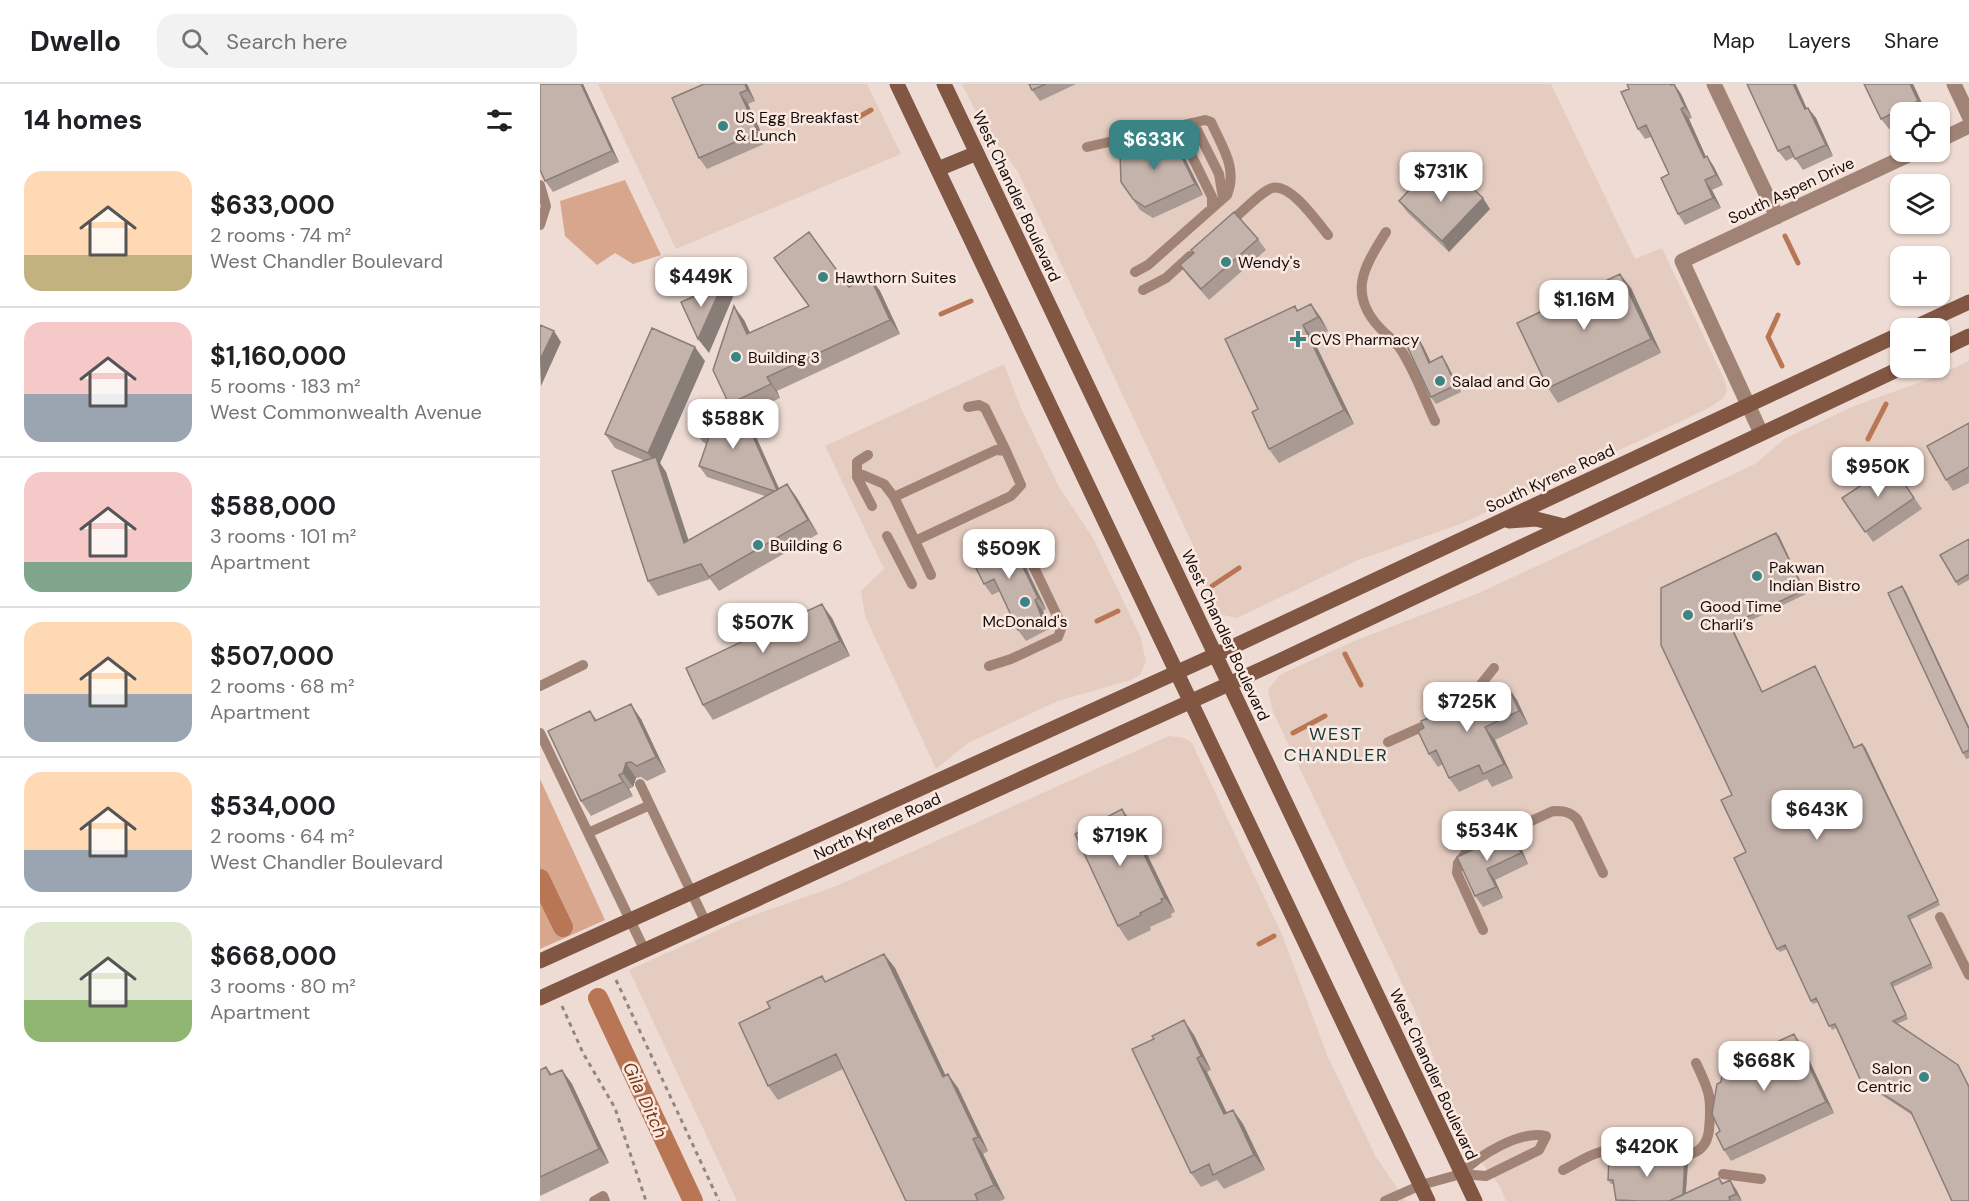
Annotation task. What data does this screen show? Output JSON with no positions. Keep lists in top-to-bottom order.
{
  "streets": {
    "main road": ["West Chandler Boulevard", "South Kyrene Road", "North Kyrene Road"],
    "street": ["South Aspen Drive"]
  },
  "crossings": [
    ["South Aspen Drive", "South Kyrene Road"],
    ["West Chandler Boulevard", "South Kyrene Road"],
    ["West Chandler Boulevard", "North Kyrene Road"],
    ["South Kyrene Road", "North Kyrene Road"]
  ],
  "districts": ["WEST CHANDLER"],
  "water": ["Gila Ditch"],
  "places": {
    "other": [
      "US Egg Breakfast & Lunch",
      "Wendy's",
      "Hawthorn Suites",
      "Building 3",
      "Salad and Go",
      "Building 6",
      "Pakwan Indian Bistro",
      "McDonald's",
      "Good Time Charli’s",
      "Salon Centric"
    ],
    "health": ["CVS Pharmacy"]
  },
  "page": {
    "header": "Dwello",
    "search": "Search here",
    "nav": ["Map", "Layers", "Share"],
    "heading": "14 homes",
    "map_buttons": ["+", "−"],
    "price": [
      "$633K",
      "$731K",
      "$449K",
      "$1.16M",
      "$588K",
      "$950K",
      "$509K",
      "$507K",
      "$725K",
      "$643K",
      "$534K",
      "$719K",
      "$668K",
      "$420K"
    ],
    "list": [
      {
        "name": "$633,000",
        "note": "2 rooms · 74 m² · West Chandler Boulevard"
      },
      {
        "name": "$1,160,000",
        "note": "5 rooms · 183 m² · West Commonwealth Avenue"
      },
      {
        "name": "$588,000",
        "note": "3 rooms · 101 m² · Apartment"
      },
      {
        "name": "$507,000",
        "note": "2 rooms · 68 m² · Apartment"
      },
      {
        "name": "$534,000",
        "note": "2 rooms · 64 m² · West Chandler Boulevard"
      },
      {
        "name": "$668,000",
        "note": "3 rooms · 80 m² · Apartment"
      }
    ]
  }
}
